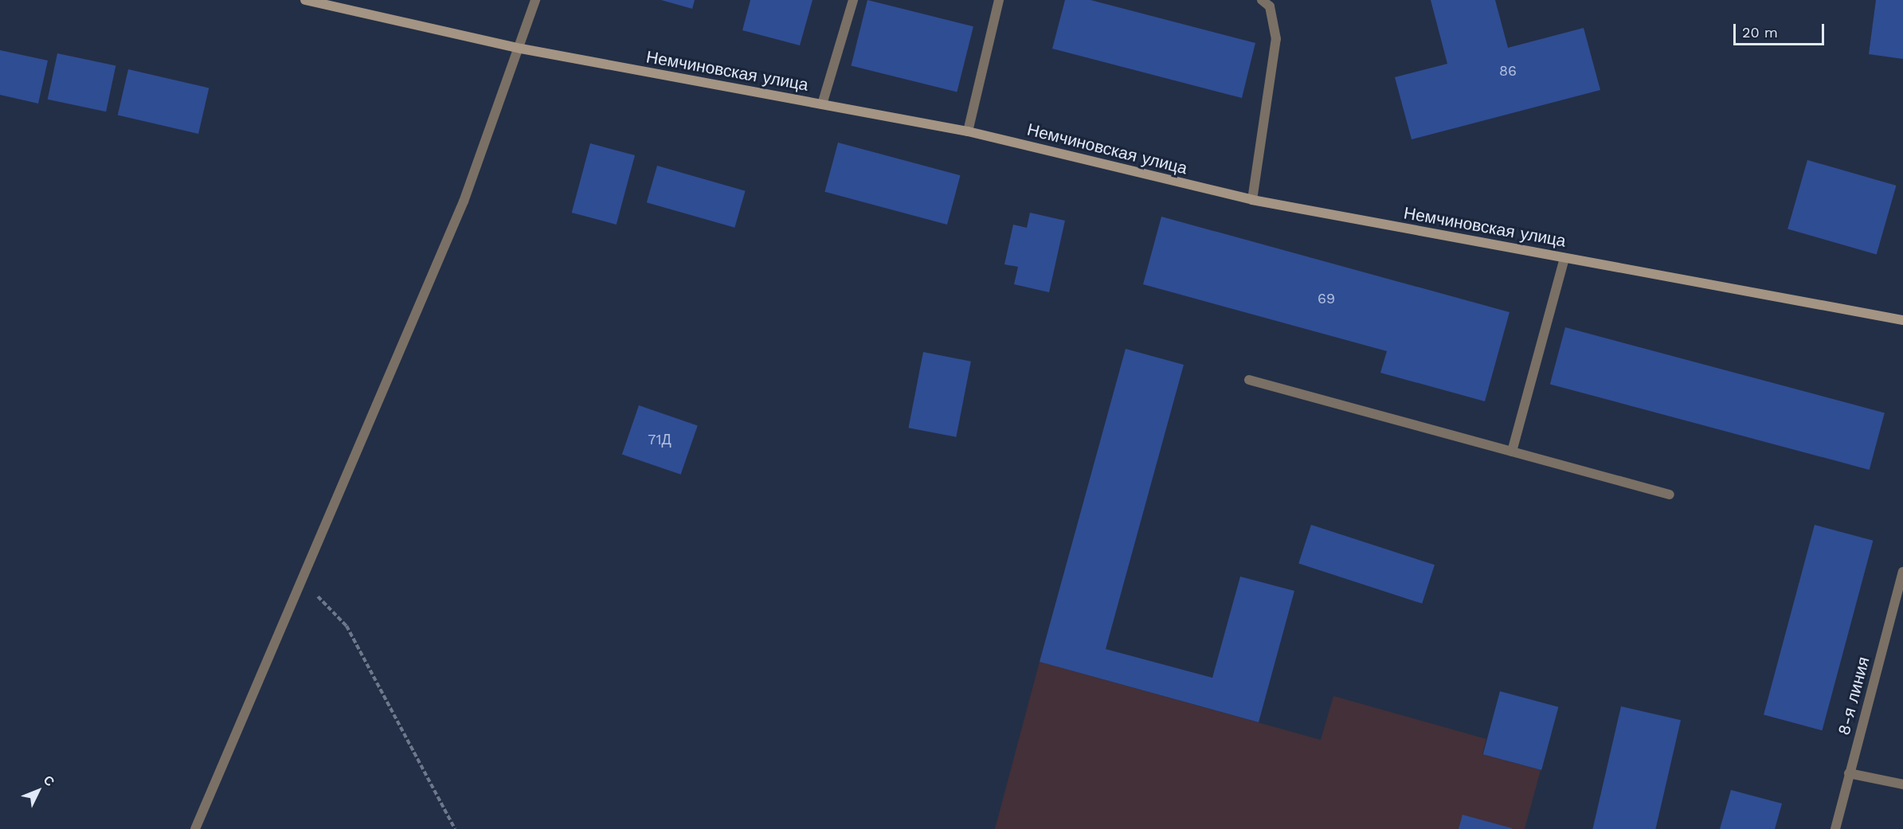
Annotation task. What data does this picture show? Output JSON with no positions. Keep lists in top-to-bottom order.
{
  "streets": {
    "main road": ["Немчиновская улица"],
    "street": ["8-я линия"]
  },
  "house_numbers": ["86", "69", "71Д"],
  "scale_bar": "20 m",
  "north": "top right"
}
